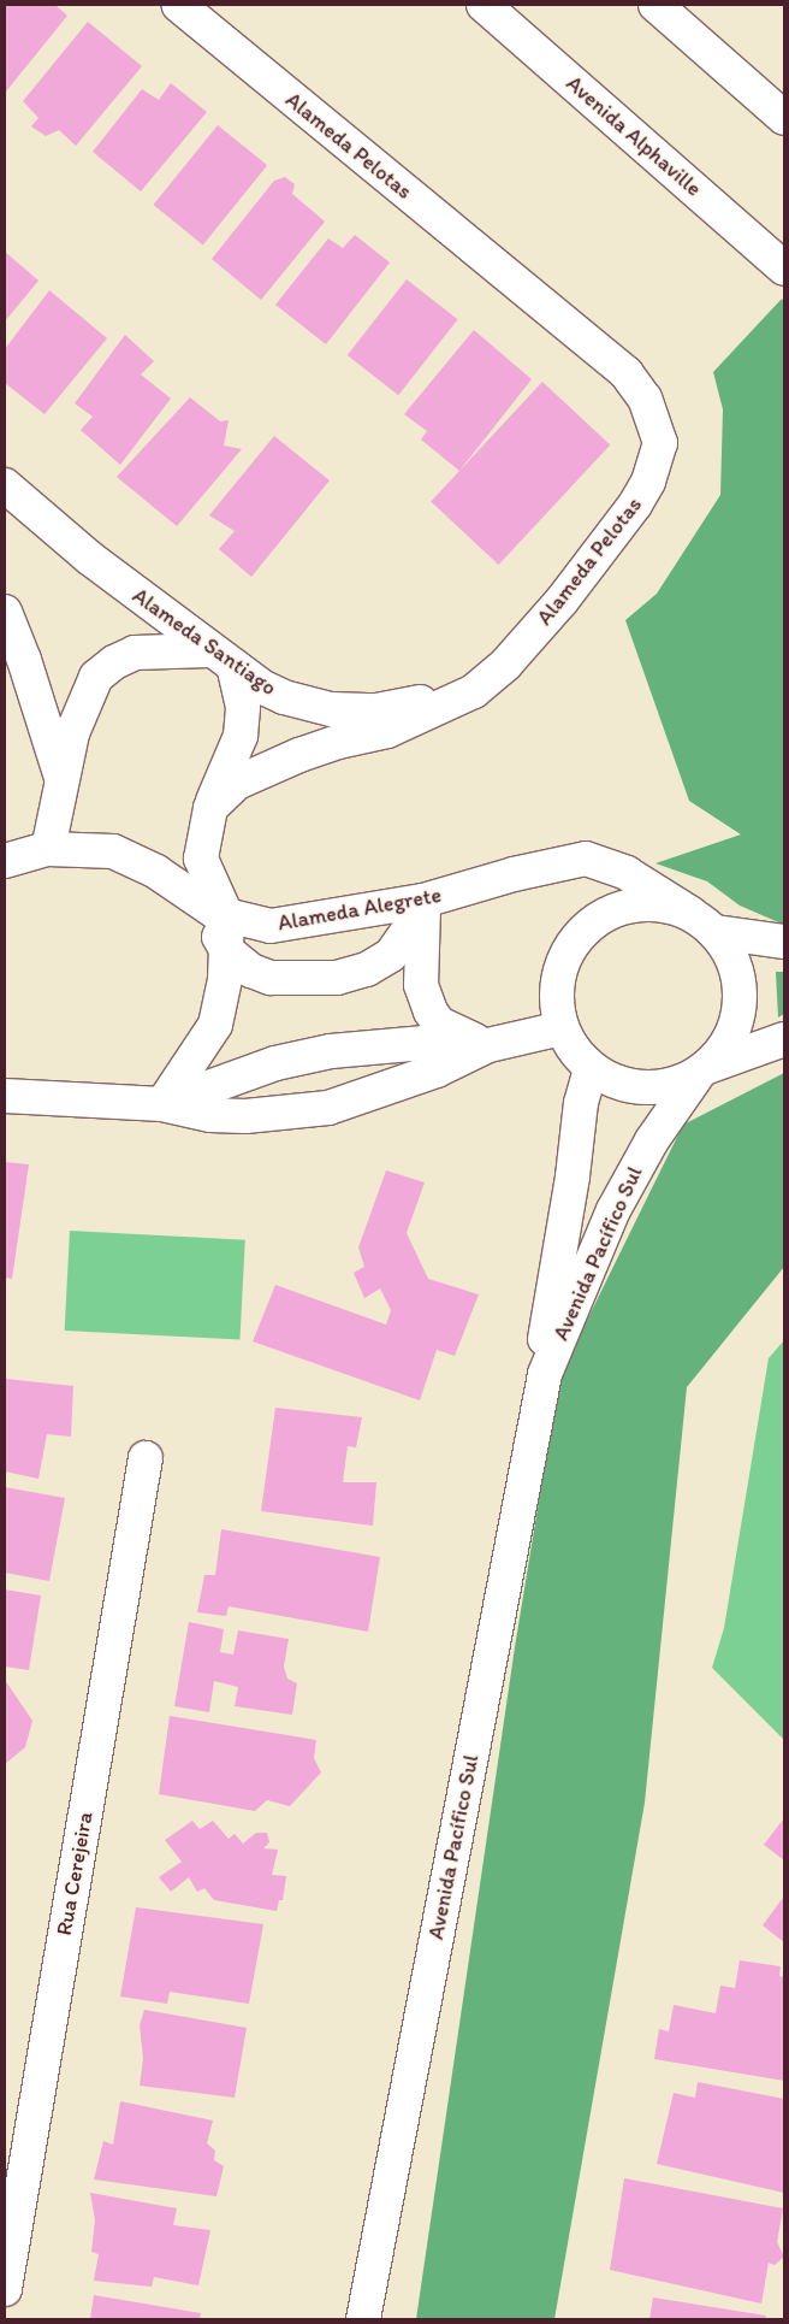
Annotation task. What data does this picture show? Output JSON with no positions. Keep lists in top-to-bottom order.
{
  "streets": {
    "street": [
      "Avenida Alphaville",
      "Alameda Pelotas",
      "Alameda Santiago",
      "Alameda Alegrete",
      "Avenida Pacífico Sul",
      "Rua Cerejeira"
    ]
  },
  "crossings": [
    ["Alameda Pelotas", "Alameda Santiago"],
    ["Alameda Alegrete", "Avenida Pacífico Sul"]
  ]
}
